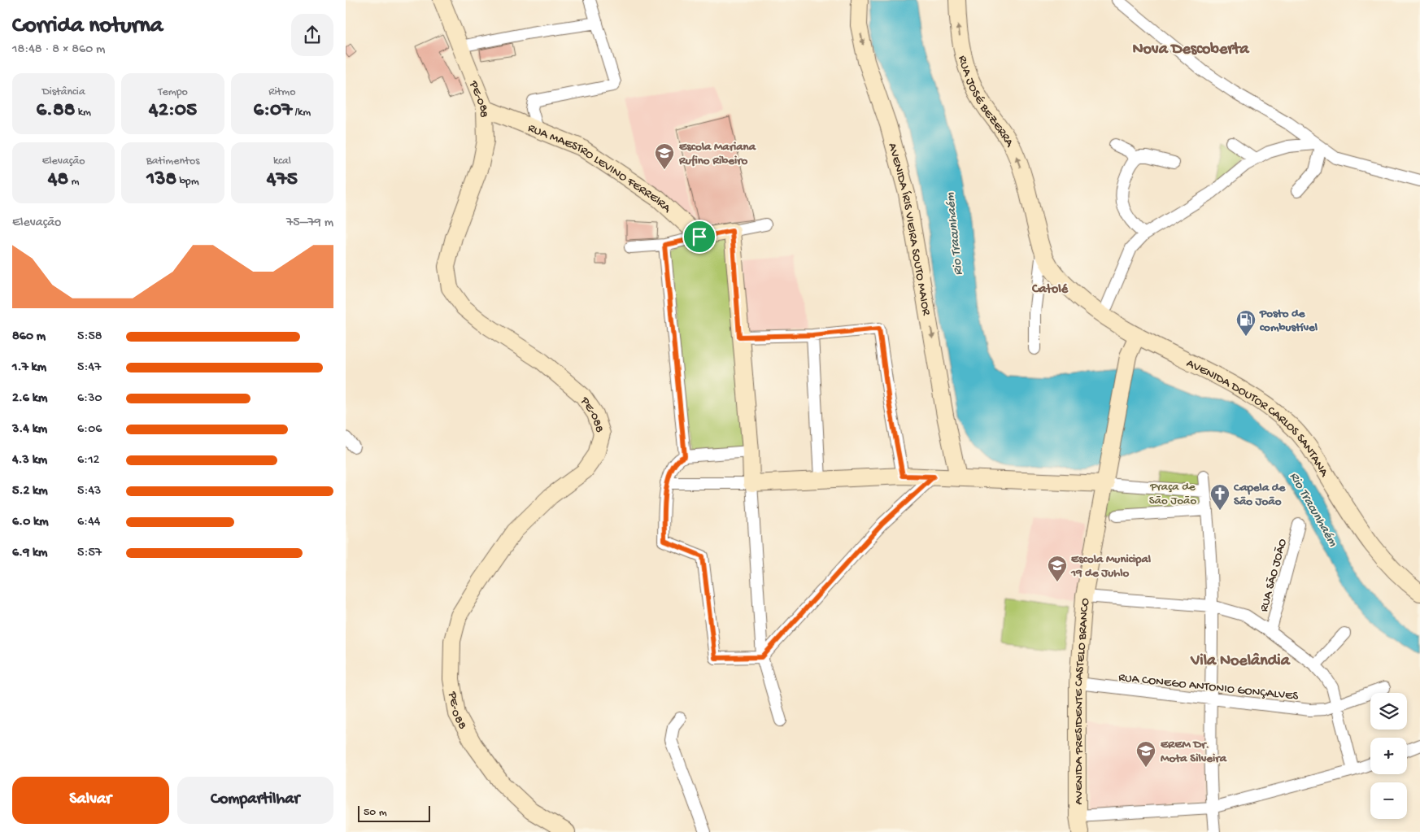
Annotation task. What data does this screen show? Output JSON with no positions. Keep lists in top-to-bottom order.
{
  "streets": {
    "street": [
      "PE-088",
      "RUA JOSÉ BEZERRA",
      "RUA MAESTRO LEVINO FERREIRA",
      "AVENIDA ÍRIS VIEIRA SOUTO MAIOR",
      "AVENIDA DOUTOR CARLOS SANTANA",
      "RUA SÃO JOÃO",
      "RUA CONEGO ANTONIO GONÇALVES",
      "AVENIDA PRESIDENTE CASTELO BRANCO"
    ]
  },
  "crossings": [
    ["PE-088", "RUA MAESTRO LEVINO FERREIRA"],
    ["RUA JOSÉ BEZERRA", "AVENIDA DOUTOR CARLOS SANTANA"],
    ["AVENIDA DOUTOR CARLOS SANTANA", "AVENIDA PRESIDENTE CASTELO BRANCO"],
    ["RUA CONEGO ANTONIO GONÇALVES", "AVENIDA PRESIDENTE CASTELO BRANCO"]
  ],
  "one_way": ["RUA JOSÉ BEZERRA"],
  "districts": ["Nova Descoberta", "Catolé", "Vila Noelândia"],
  "water": ["Rio Tracunhaém"],
  "parks": ["Praça de São João"],
  "places": {
    "school or university": ["Escola Mariana Rufino Ribeiro", "Escola Municipal 19 de Juhlo", "EREM Dr. Mota Silveira"],
    "fuel station": ["Posto de combustível"],
    "church": ["Capela de São João"]
  },
  "scale_bar": "50 m",
  "page": {
    "heading": ["Corrida noturna", "18:48 · 8 × 860 m"],
    "stats": [
      ["Distância", "6.88 km"],
      ["Tempo", "42:05"],
      ["Ritmo", "6:07 /km"],
      ["Elevação", "48 m"],
      ["Batimentos", "138 bpm"],
      ["kcal", "475"]
    ],
    "chart": ["Elevação", "75–79 m"],
    "list": [
      {
        "name": "860 m",
        "note": "5:58"
      },
      {
        "name": "1.7 km",
        "note": "5:47"
      },
      {
        "name": "2.6 km",
        "note": "6:30"
      },
      {
        "name": "3.4 km",
        "note": "6:06"
      },
      {
        "name": "4.3 km",
        "note": "6:12"
      },
      {
        "name": "5.2 km",
        "note": "5:43"
      },
      {
        "name": "6.0 km",
        "note": "6:44"
      },
      {
        "name": "6.9 km",
        "note": "5:57"
      }
    ],
    "map_buttons": ["+", "−"],
    "buttons": ["Salvar", "Compartilhar"],
    "scale": "50 m"
  }
}
